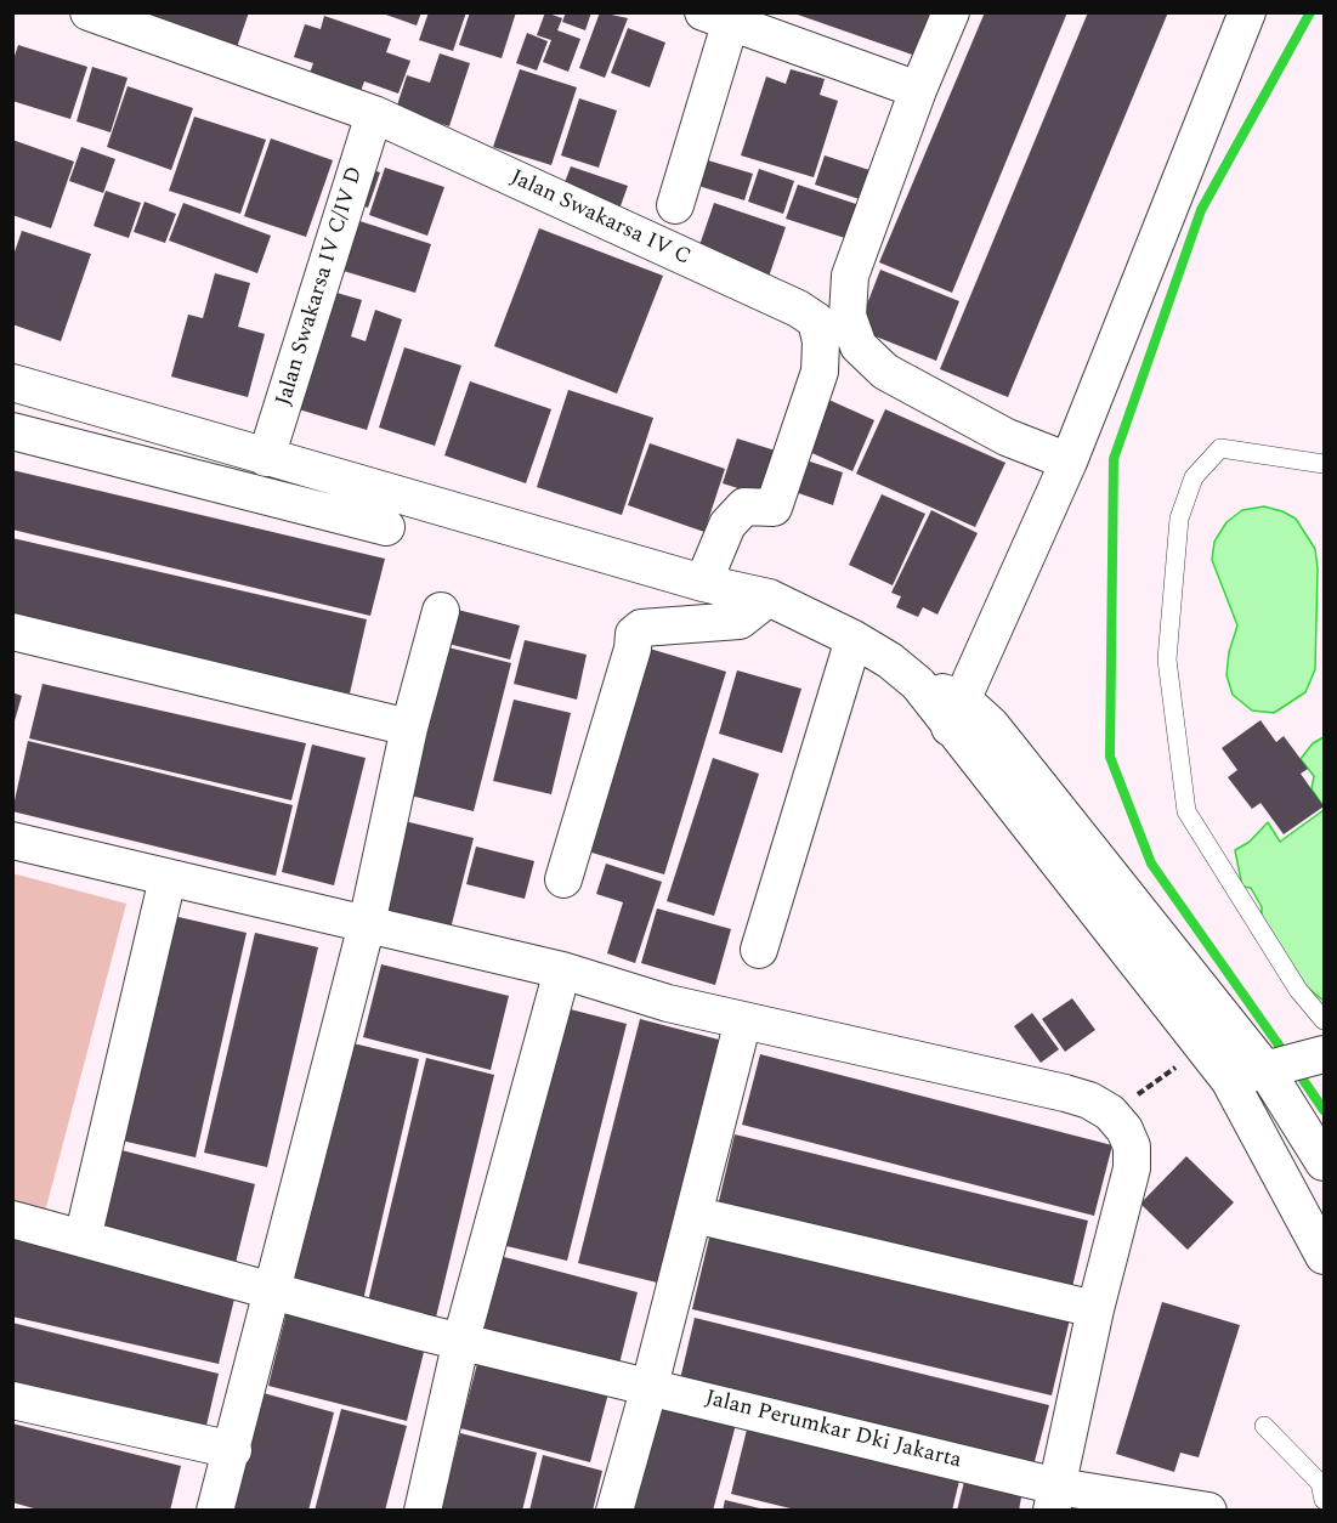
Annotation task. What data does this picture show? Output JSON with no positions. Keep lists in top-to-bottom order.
{
  "streets": {
    "street": ["Jalan Swakarsa IV C", "Jalan Swakarsa IV C/IV D", "Jalan Perumkar Dki Jakarta"]
  },
  "crossings": [
    ["Jalan Swakarsa IV C", "Jalan Swakarsa IV C/IV D"]
  ]
}
